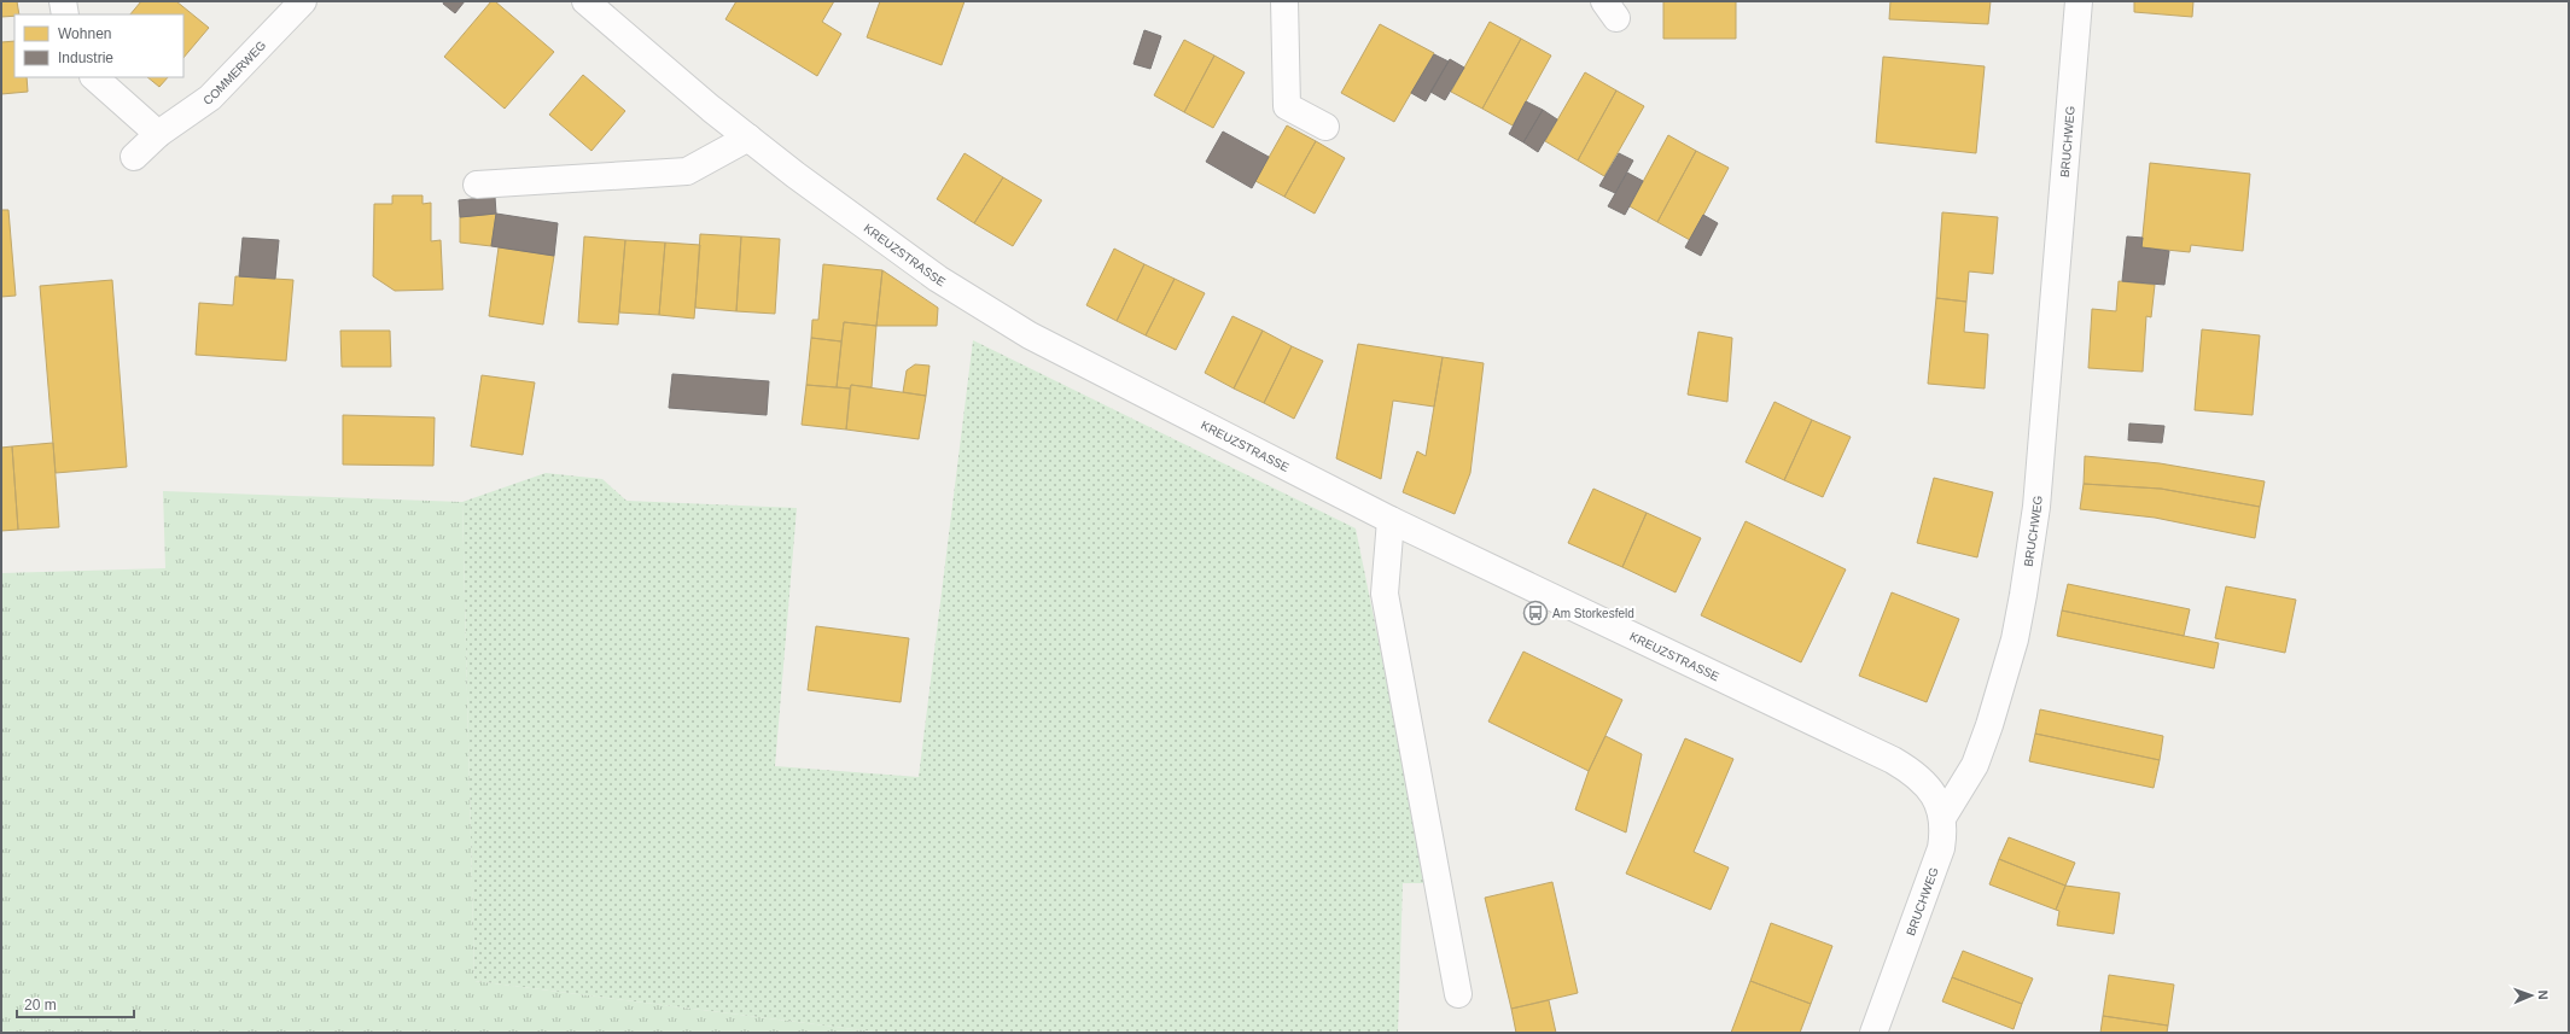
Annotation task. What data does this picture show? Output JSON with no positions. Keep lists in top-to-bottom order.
{
  "streets": {
    "street": ["COMMERWEG", "BRUCHWEG", "KREUZSTRASSE"]
  },
  "crossings": [
    ["BRUCHWEG", "KREUZSTRASSE"]
  ],
  "places": {
    "bus stop": ["Am Storkesfeld"]
  },
  "legend": ["Wohnen", "Industrie"],
  "scale_bar": "20 m",
  "north": "right"
}
